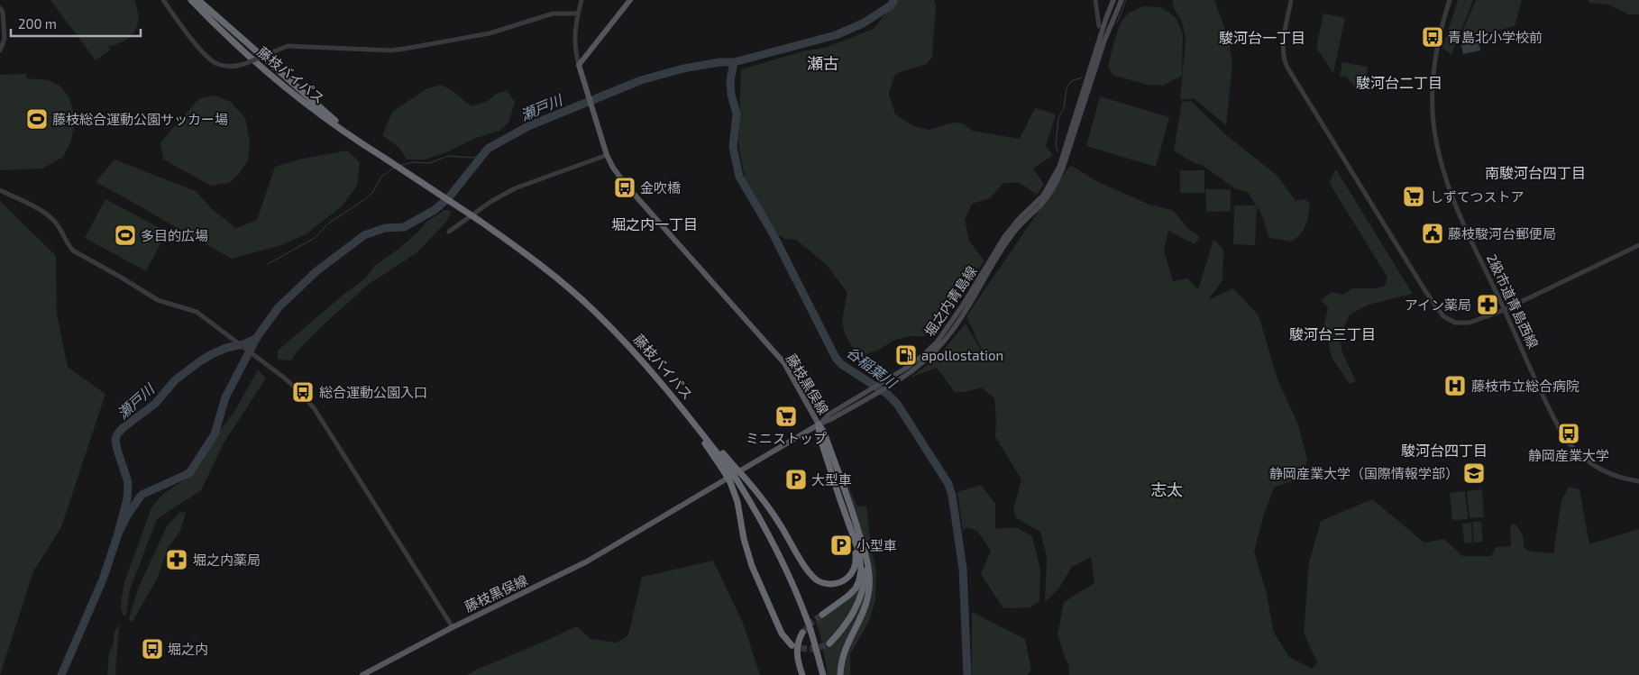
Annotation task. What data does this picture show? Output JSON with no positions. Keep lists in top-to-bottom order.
{
  "streets": {
    "highway": ["藤枝バイパス"],
    "main road": ["堀之内青島線", "藤枝黒俣線"],
    "street": ["2級市道青島西線"]
  },
  "crossings": [
    ["堀之内青島線", "藤枝黒俣線"]
  ],
  "districts": [
    "駿河台一丁目",
    "瀬古",
    "駿河台二丁目",
    "南駿河台四丁目",
    "堀之内一丁目",
    "駿河台三丁目",
    "駿河台四丁目",
    "志太"
  ],
  "water": ["瀬戸川", "谷稲葉川"],
  "places": {
    "bus stop": [
      "青島北小学校前",
      "金吹橋",
      "総合運動公園入口",
      "静岡産業大学",
      "堀之内"
    ],
    "sports": ["藤枝総合運動公園サッカー場", "多目的広場"],
    "supermarket": ["しずてつストア", "ミニストップ"],
    "public building": ["藤枝駿河台郵便局"],
    "pharmacy": ["アイン薬局", "堀之内薬局"],
    "fuel station": ["apollostation"],
    "hospital": ["藤枝市立総合病院"],
    "school or university": ["静岡産業大学（国際情報学部）"],
    "parking": ["大型車", "小型車"]
  },
  "scale_bar": "200 m"
}
